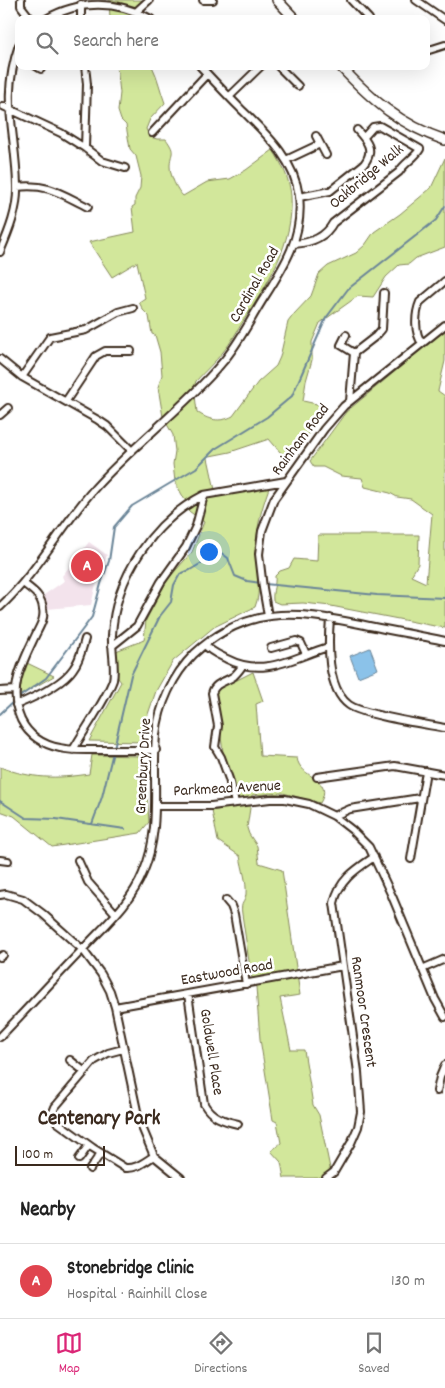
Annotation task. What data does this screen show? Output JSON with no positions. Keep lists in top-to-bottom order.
{
  "streets": {
    "street": [
      "Oakbridge Walk",
      "Cardinal Road",
      "Rainham Road",
      "Greenbury Drive",
      "Parkmead Avenue",
      "Eastwood Road",
      "Ranmoor Crescent",
      "Goldwell Place"
    ]
  },
  "crossings": [
    ["Oakbridge Walk", "Cardinal Road"],
    ["Rainham Road", "Greenbury Drive"],
    ["Greenbury Drive", "Parkmead Avenue"],
    ["Parkmead Avenue", "Ranmoor Crescent"],
    ["Eastwood Road", "Ranmoor Crescent"],
    ["Eastwood Road", "Goldwell Place"]
  ],
  "districts": ["Centenary Park"],
  "scale_bar": "100 m",
  "page": {
    "search": "Search here",
    "pins": "A",
    "scale": "100 m",
    "heading": "Nearby",
    "list": [
      {
        "mark": "A",
        "name": "Stonebridge Clinic",
        "note": "Hospital · Rainhill Close",
        "value": "130 m"
      }
    ],
    "nav": ["Map", "Directions", "Saved"]
  }
}
